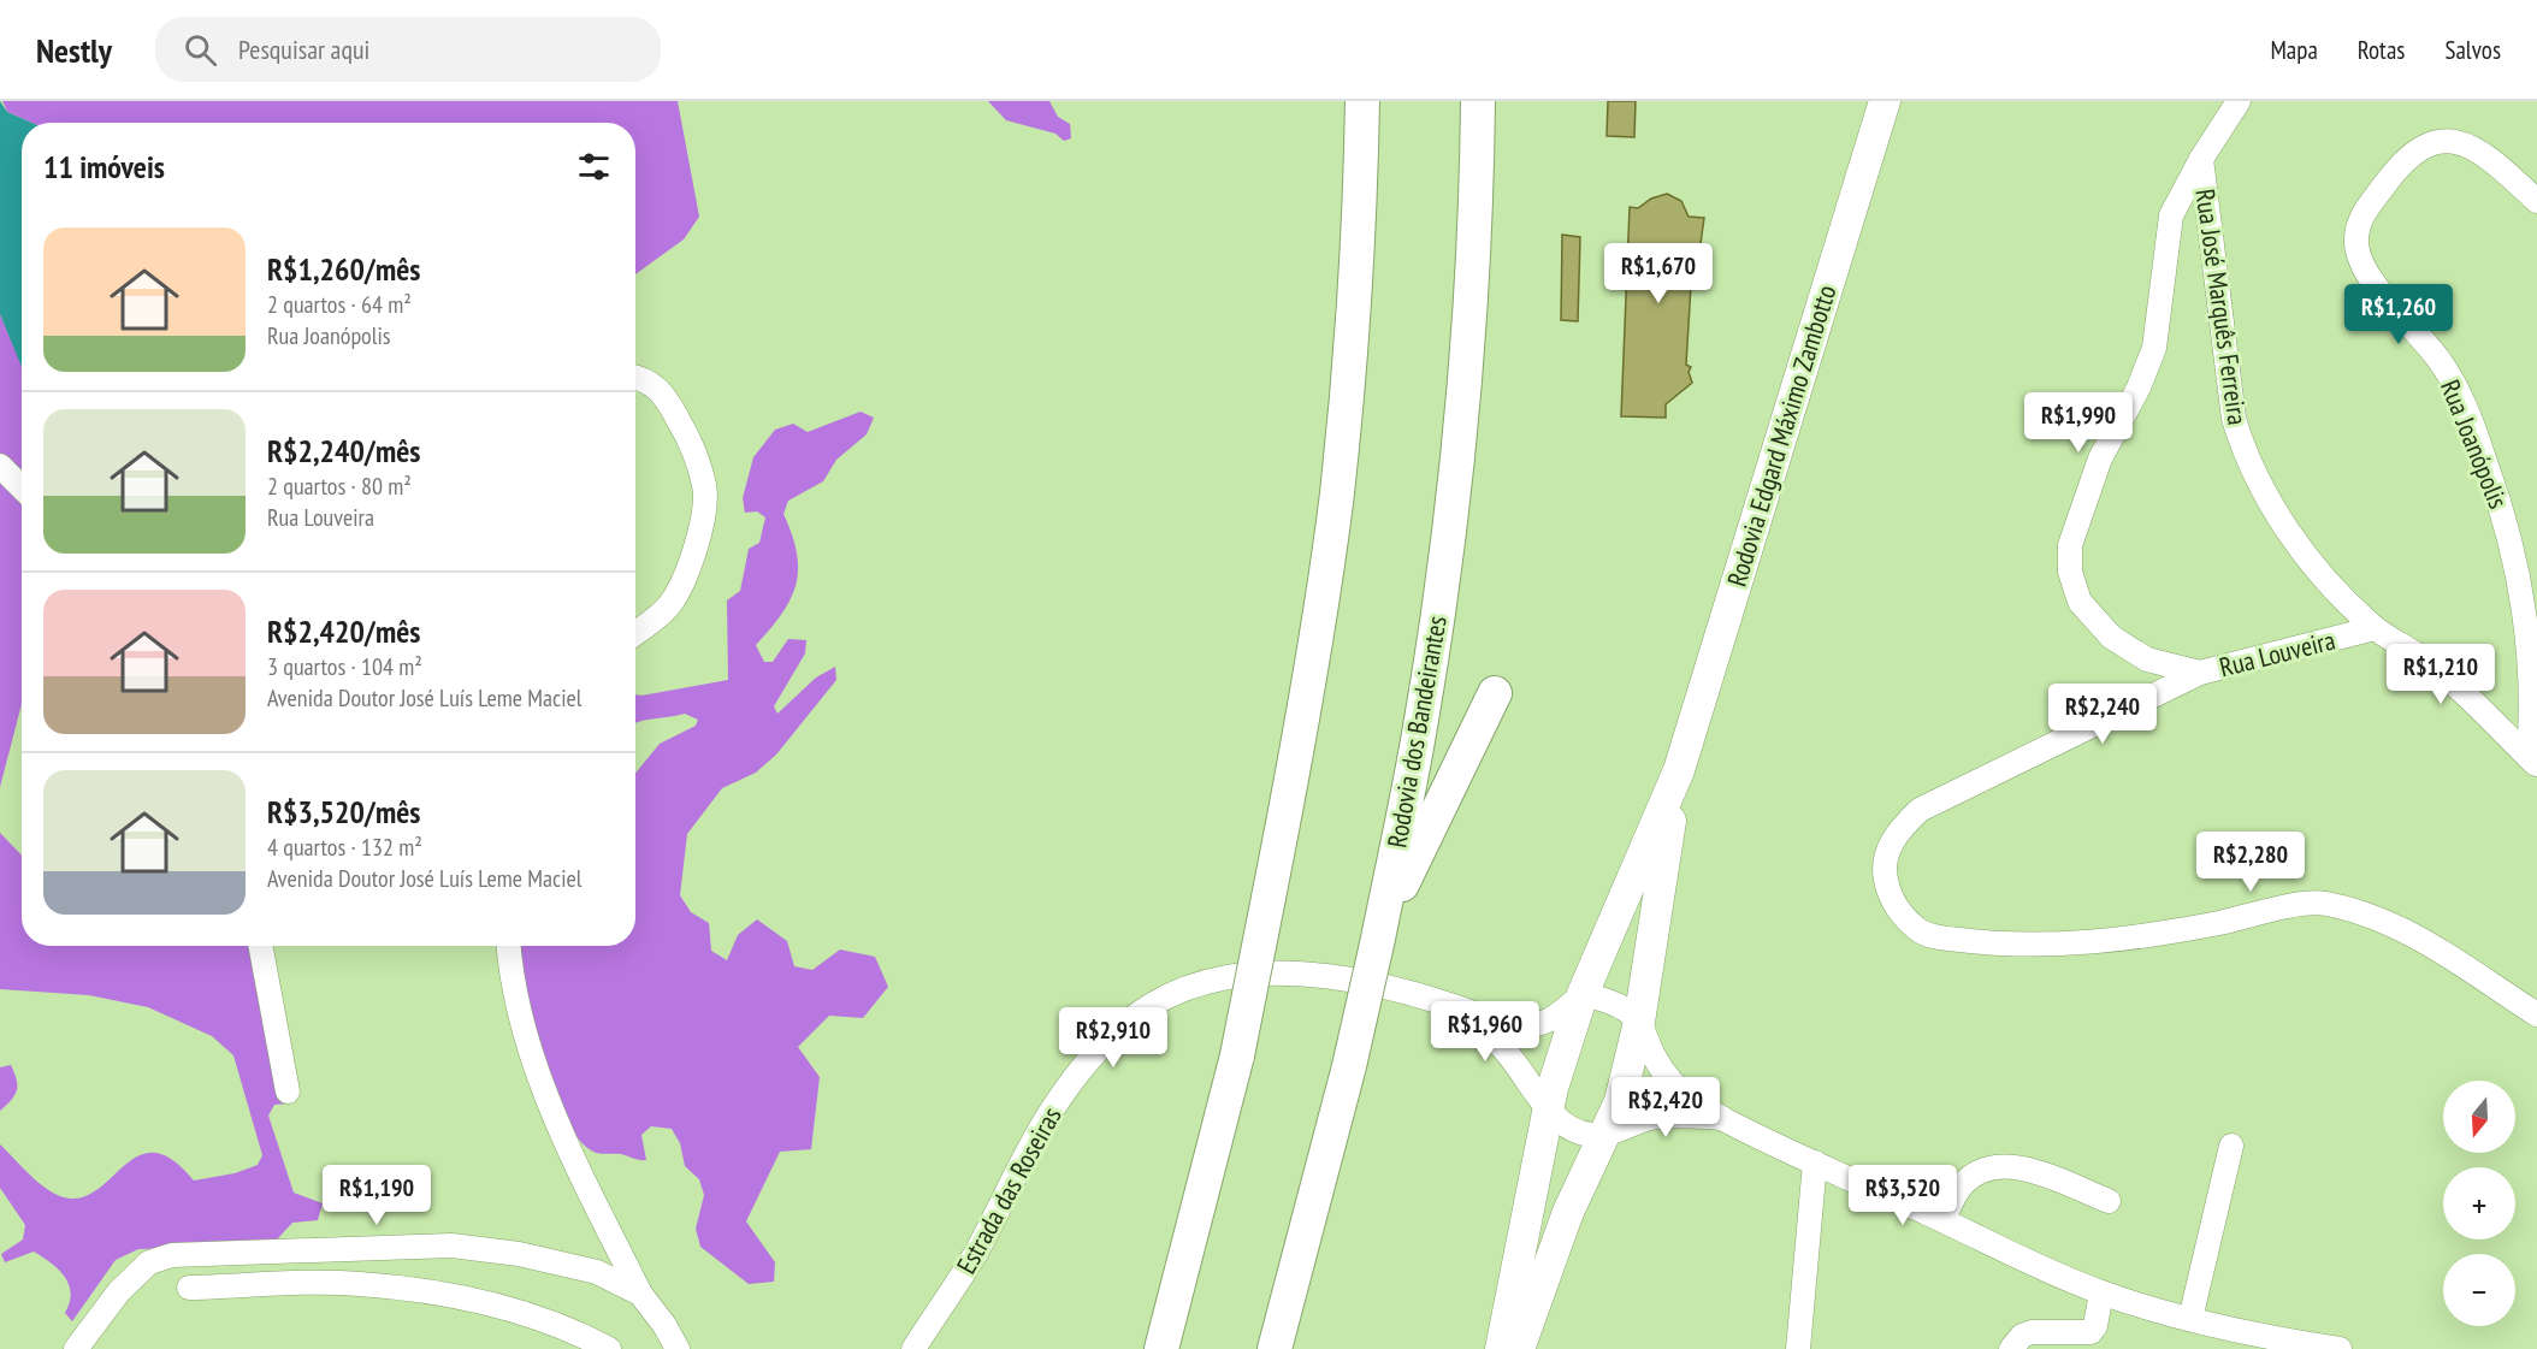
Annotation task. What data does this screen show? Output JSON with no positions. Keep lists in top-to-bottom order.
{
  "streets": {
    "highway": ["Rodovia dos Bandeirantes"],
    "main road": ["Rodovia Edgard Máximo Zambotto"],
    "street": [
      "Rua José Marquês Ferreira",
      "Rua Joanópolis",
      "Rua Louveira",
      "Estrada das Roseiras"
    ]
  },
  "crossings": [
    ["Rua José Marquês Ferreira", "Rua Joanópolis"],
    ["Rua José Marquês Ferreira", "Rua Louveira"],
    ["Rodovia Edgard Máximo Zambotto", "Estrada das Roseiras"]
  ],
  "north": "bottom",
  "page": {
    "header": "Nestly",
    "search": "Pesquisar aqui",
    "nav": ["Mapa", "Rotas", "Salvos"],
    "heading": "11 imóveis",
    "list": [
      {
        "name": "R$1,260/mês",
        "note": "2 quartos · 64 m² · Rua Joanópolis"
      },
      {
        "name": "R$2,240/mês",
        "note": "2 quartos · 80 m² · Rua Louveira"
      },
      {
        "name": "R$2,420/mês",
        "note": "3 quartos · 104 m² · Avenida Doutor José Luís Leme Maciel"
      },
      {
        "name": "R$3,520/mês",
        "note": "4 quartos · 132 m² · Avenida Doutor José Luís Leme Maciel"
      }
    ],
    "price": [
      "R$1,670",
      "R$1,260",
      "R$1,990",
      "R$1,210",
      "R$2,240",
      "R$2,280",
      "R$1,960",
      "R$2,910",
      "R$2,420",
      "R$1,190",
      "R$3,520"
    ],
    "map_buttons": ["+", "−"]
  }
}
